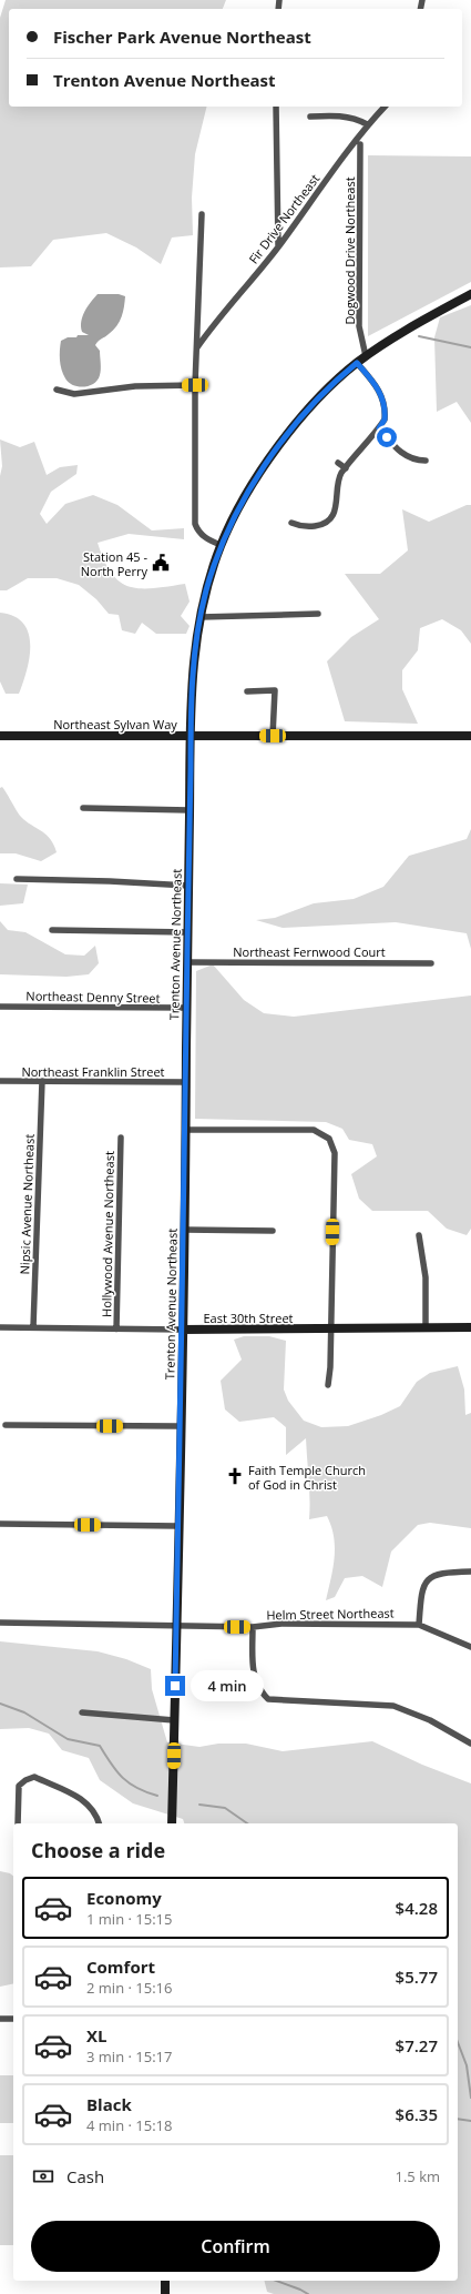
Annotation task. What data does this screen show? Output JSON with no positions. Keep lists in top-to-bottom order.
{
  "streets": {
    "main road": ["Northeast Sylvan Way", "Trenton Avenue Northeast", "East 30th Street"],
    "street": [
      "Fir Drive Northeast",
      "Dogwood Drive Northeast",
      "Northeast Fernwood Court",
      "Northeast Denny Street",
      "Northeast Franklin Street",
      "Nipsic Avenue Northeast",
      "Hollywood Avenue Northeast",
      "Helm Street Northeast"
    ]
  },
  "crossings": [
    ["Dogwood Drive Northeast", "Trenton Avenue Northeast"],
    ["Northeast Sylvan Way", "Trenton Avenue Northeast"],
    ["Trenton Avenue Northeast", "Northeast Fernwood Court"],
    ["Trenton Avenue Northeast", "Northeast Denny Street"],
    ["Trenton Avenue Northeast", "Northeast Franklin Street"],
    ["Trenton Avenue Northeast", "East 30th Street"],
    ["Trenton Avenue Northeast", "Helm Street Northeast"],
    ["Northeast Franklin Street", "Nipsic Avenue Northeast"],
    ["Nipsic Avenue Northeast", "East 30th Street"],
    ["Hollywood Avenue Northeast", "East 30th Street"]
  ],
  "places": {
    "public building": ["Station 45 - North Perry"],
    "church": ["Faith Temple Church of God in Christ"]
  },
  "page": {
    "banner": ["Fischer Park Avenue Northeast", "Trenton Avenue Northeast"],
    "bubble": "4 min",
    "heading": "Choose a ride",
    "list": [
      {
        "name": "Economy",
        "note": "1 min · 15:15",
        "value": "$4.28"
      },
      {
        "name": "Comfort",
        "note": "2 min · 15:16",
        "value": "$5.77"
      },
      {
        "name": "XL",
        "note": "3 min · 15:17",
        "value": "$7.27"
      },
      {
        "name": "Black",
        "note": "4 min · 15:18",
        "value": "$6.35"
      }
    ],
    "pay": ["Cash", "1.5 km"],
    "buttons": "Confirm"
  }
}
